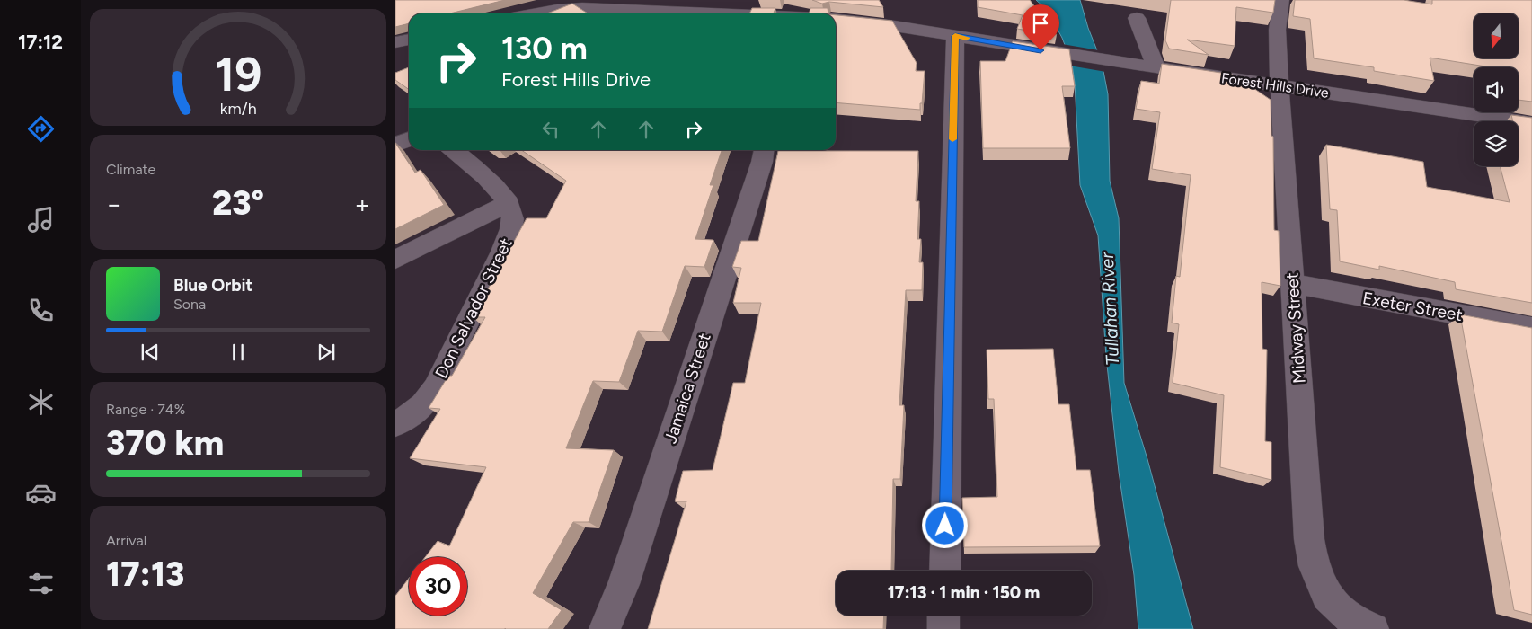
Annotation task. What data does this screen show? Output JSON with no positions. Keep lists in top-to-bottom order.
{
  "streets": {
    "street": [
      "Forest Hills Drive",
      "Exeter Street",
      "Don Salvador Street",
      "Midway Street",
      "Jamaica Street"
    ]
  },
  "crossings": [
    ["Forest Hills Drive", "Midway Street"],
    ["Exeter Street", "Midway Street"]
  ],
  "water": ["Tullahan River"],
  "north": "bottom",
  "page": {
    "tabs": "17:12",
    "turn": ["130 m", "Forest Hills Drive"],
    "tile": [
      "Climate",
      ["Range · 74%", "370 km"],
      ["Arrival", "17:13"]
    ],
    "heat": ["−", "23°", "+"],
    "song": ["Blue Orbit", "Sona"],
    "limit": "30",
    "trip": "17:13 · 1 min · 150 m",
    "gauge": ["19", "km/h"]
  }
}
